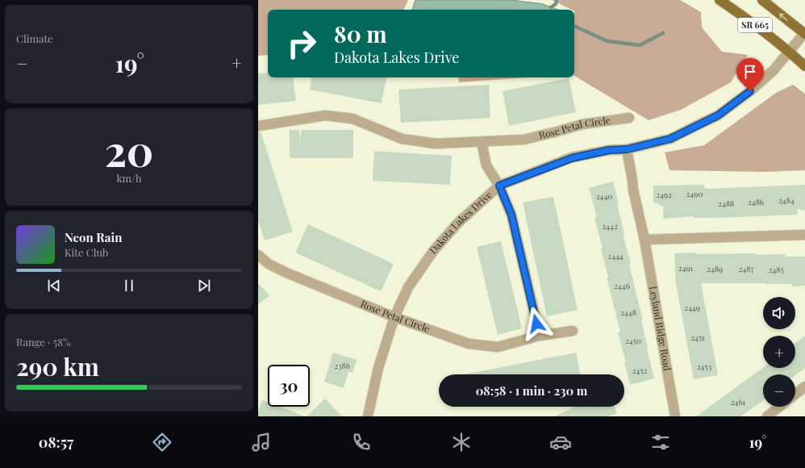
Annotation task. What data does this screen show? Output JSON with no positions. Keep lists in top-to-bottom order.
{
  "streets": {
    "main road": ["SR 665"],
    "street": ["Rose Petal Circle", "Dakota Lakes Drive", "Leyland Ridge Road"]
  },
  "crossings": [
    ["SR 665", "Dakota Lakes Drive"],
    ["Rose Petal Circle", "Dakota Lakes Drive"],
    ["Dakota Lakes Drive", "Leyland Ridge Road"]
  ],
  "house_numbers": [
    "2490",
    "2492",
    "2440",
    "2484",
    "2486",
    "2488",
    "2442",
    "2444",
    "2491",
    "2489",
    "2487",
    "2485",
    "2446",
    "2449",
    "2448",
    "2451",
    "2450",
    "2386",
    "2453",
    "2452",
    "2461"
  ],
  "page": {
    "tile": [
      "Climate",
      ["20", "km/h"],
      ["Range · 58%", "290 km"]
    ],
    "turn": ["80 m", "Dakota Lakes Drive"],
    "heat": ["−", "19°", "+"],
    "song": ["Neon Rain", "Kite Club"],
    "map_buttons": ["+", "−"],
    "limit": "30",
    "trip": "08:58 · 1 min · 230 m",
    "tabs": ["08:57", "19°"]
  }
}
